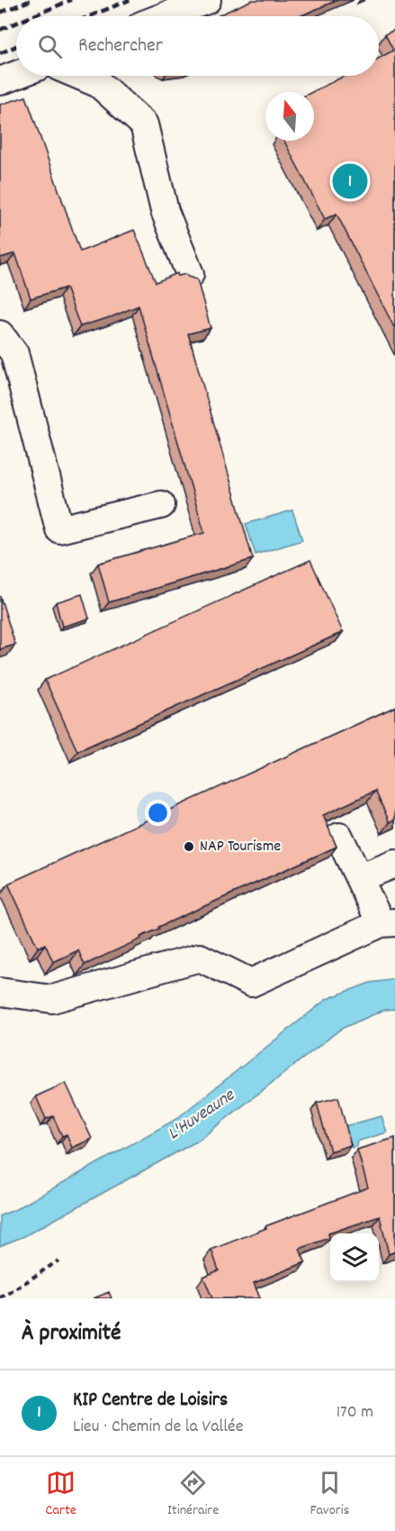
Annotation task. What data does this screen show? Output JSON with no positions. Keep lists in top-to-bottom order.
{
  "water": ["L'Huveaune"],
  "places": ["NAP Tourisme"],
  "north": "top",
  "page": {
    "search": "Rechercher",
    "pins": "1",
    "heading": "À proximité",
    "list": [
      {
        "mark": "1",
        "name": "KIP Centre de Loisirs",
        "note": "Lieu · Chemin de la Vallée",
        "value": "170 m"
      }
    ],
    "nav": ["Carte", "Itinéraire", "Favoris"]
  }
}
